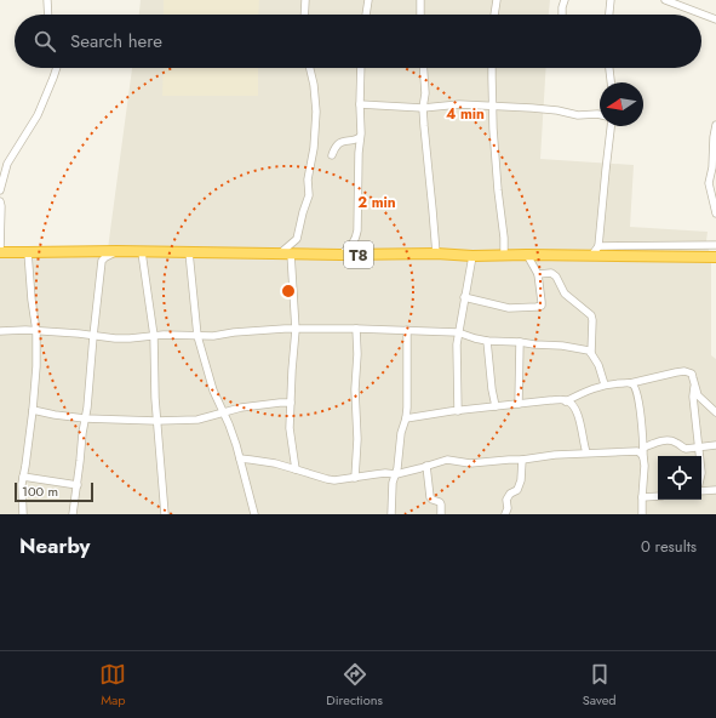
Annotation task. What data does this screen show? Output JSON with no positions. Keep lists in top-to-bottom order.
{
  "streets": {
    "highway": ["T8"]
  },
  "scale_bar": "100 m",
  "north": "left",
  "page": {
    "search": "Search here",
    "scale": "100 m",
    "heading": ["Nearby", "0 results"],
    "nav": ["Map", "Directions", "Saved"]
  },
  "rings": ["4 min", "2 min"]
}
